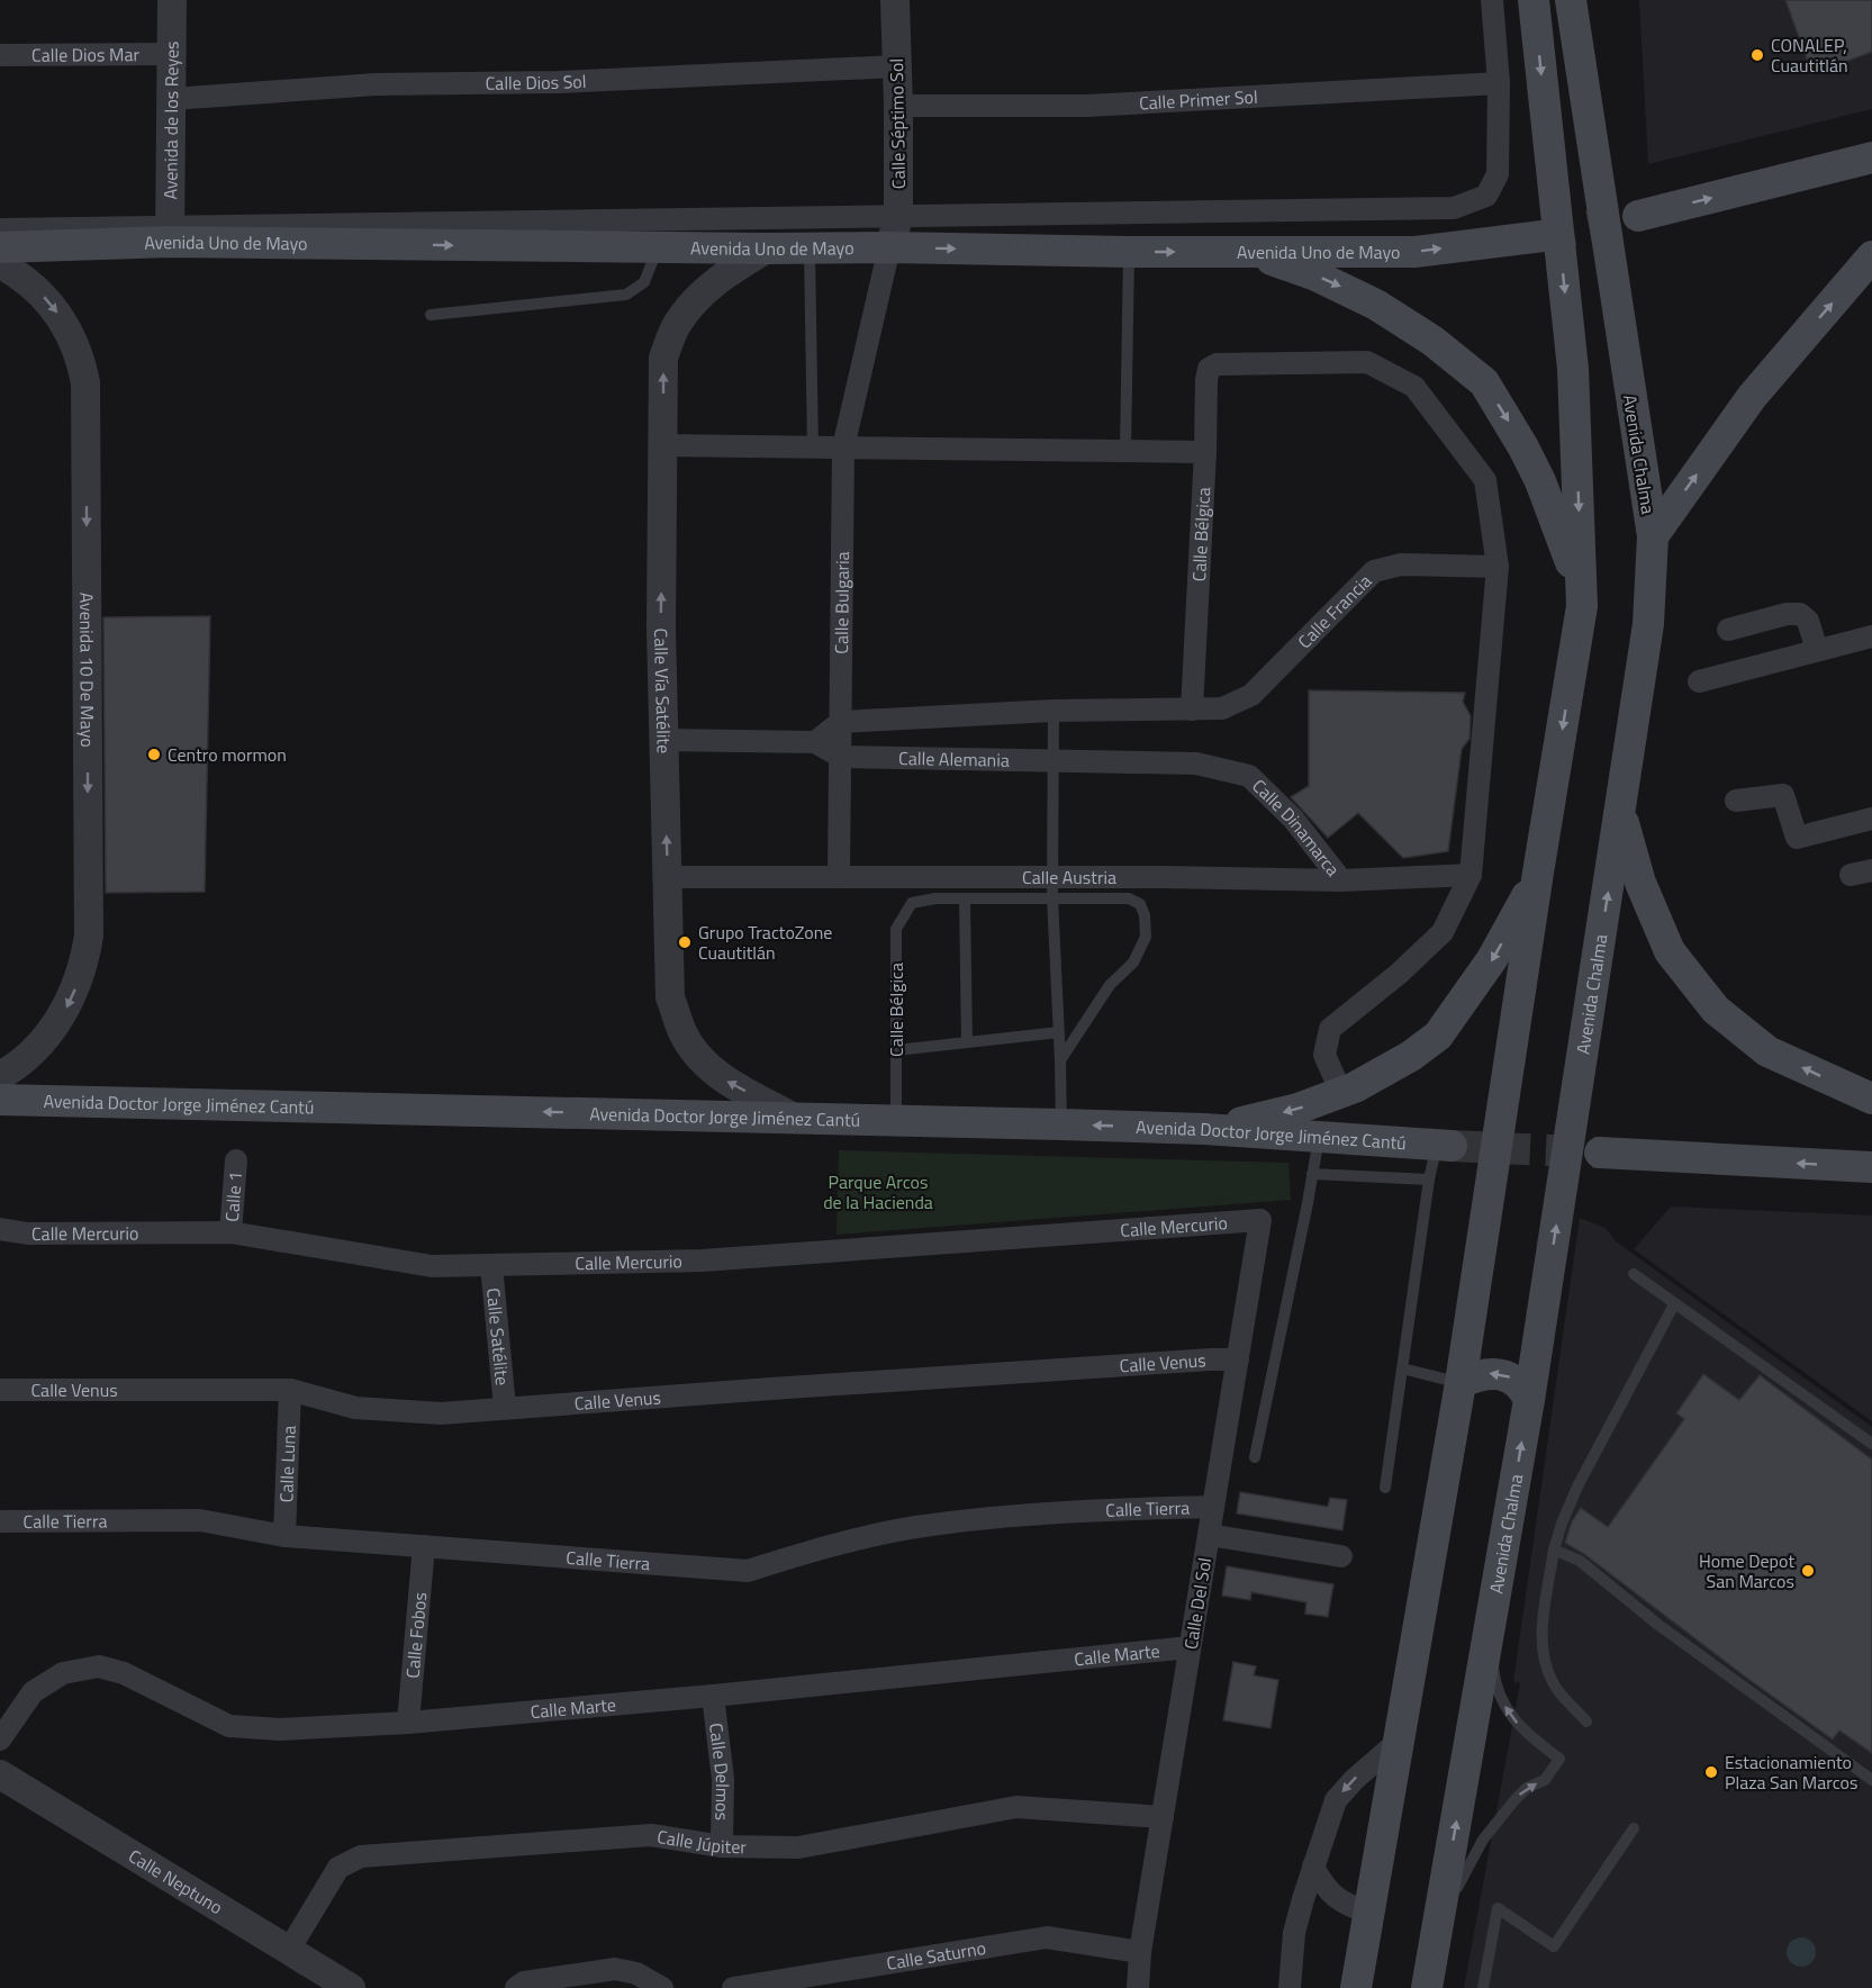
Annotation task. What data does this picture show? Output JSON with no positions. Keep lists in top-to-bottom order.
{
  "streets": {
    "main road": ["Avenida Uno de Mayo", "Avenida Chalma", "Avenida Doctor Jorge Jiménez Cantú"],
    "street": [
      "Calle Dios Mar",
      "Calle Dios Sol",
      "Calle Primer Sol",
      "Avenida de los Reyes",
      "Calle Séptimo Sol",
      "Calle Bélgica",
      "Calle Bulgaria",
      "Calle Francia",
      "Avenida 10 De Mayo",
      "Calle Vía Satélite",
      "Calle Alemania",
      "Calle Dinamarca",
      "Calle Austria",
      "Calle 1",
      "Calle Mercurio",
      "Calle Satélite",
      "Calle Venus",
      "Calle Luna",
      "Calle Tierra",
      "Calle Del Sol",
      "Calle Fobos",
      "Calle Marte",
      "Calle Delmos",
      "Calle Júpiter",
      "Calle Neptuno",
      "Calle Saturno"
    ]
  },
  "crossings": [
    ["Calle Dios Mar", "Avenida de los Reyes"],
    ["Calle Dios Sol", "Avenida de los Reyes"],
    ["Calle Dios Sol", "Calle Séptimo Sol"],
    ["Calle Primer Sol", "Calle Séptimo Sol"],
    ["Avenida de los Reyes", "Avenida Uno de Mayo"],
    ["Calle Séptimo Sol", "Avenida Uno de Mayo"],
    ["Calle Séptimo Sol", "Calle Bulgaria"],
    ["Avenida Uno de Mayo", "Calle Bulgaria"],
    ["Avenida Uno de Mayo", "Calle Vía Satélite"],
    ["Calle Bélgica", "Calle Francia"],
    ["Calle Bélgica", "Avenida Doctor Jorge Jiménez Cantú"],
    ["Calle Bulgaria", "Calle Francia"],
    ["Calle Bulgaria", "Calle Alemania"],
    ["Calle Bulgaria", "Calle Austria"],
    ["Calle Vía Satélite", "Calle Alemania"],
    ["Calle Vía Satélite", "Calle Austria"],
    ["Calle Vía Satélite", "Avenida Doctor Jorge Jiménez Cantú"],
    ["Calle Alemania", "Calle Dinamarca"],
    ["Calle Dinamarca", "Calle Austria"],
    ["Calle 1", "Calle Mercurio"],
    ["Calle Mercurio", "Calle Satélite"],
    ["Calle Mercurio", "Calle Del Sol"],
    ["Calle Satélite", "Calle Venus"],
    ["Calle Venus", "Calle Luna"],
    ["Calle Venus", "Calle Del Sol"],
    ["Calle Luna", "Calle Tierra"],
    ["Calle Tierra", "Calle Del Sol"],
    ["Calle Tierra", "Calle Fobos"],
    ["Calle Del Sol", "Calle Marte"],
    ["Calle Del Sol", "Calle Júpiter"],
    ["Calle Del Sol", "Calle Saturno"],
    ["Calle Fobos", "Calle Marte"],
    ["Calle Marte", "Calle Delmos"],
    ["Calle Delmos", "Calle Júpiter"],
    ["Calle Júpiter", "Calle Neptuno"]
  ],
  "one_way": [
    "Avenida Uno de Mayo",
    "Avenida 10 De Mayo",
    "Calle Vía Satélite",
    "Avenida Doctor Jorge Jiménez Cantú"
  ],
  "parks": ["Parque Arcos de la Hacienda"],
  "places": [
    "CONALEP, Cuautitlán",
    "Centro mormon",
    "Grupo TractoZone Cuautitlán",
    "Home Depot San Marcos",
    "Estacionamiento Plaza San Marcos"
  ]
}
